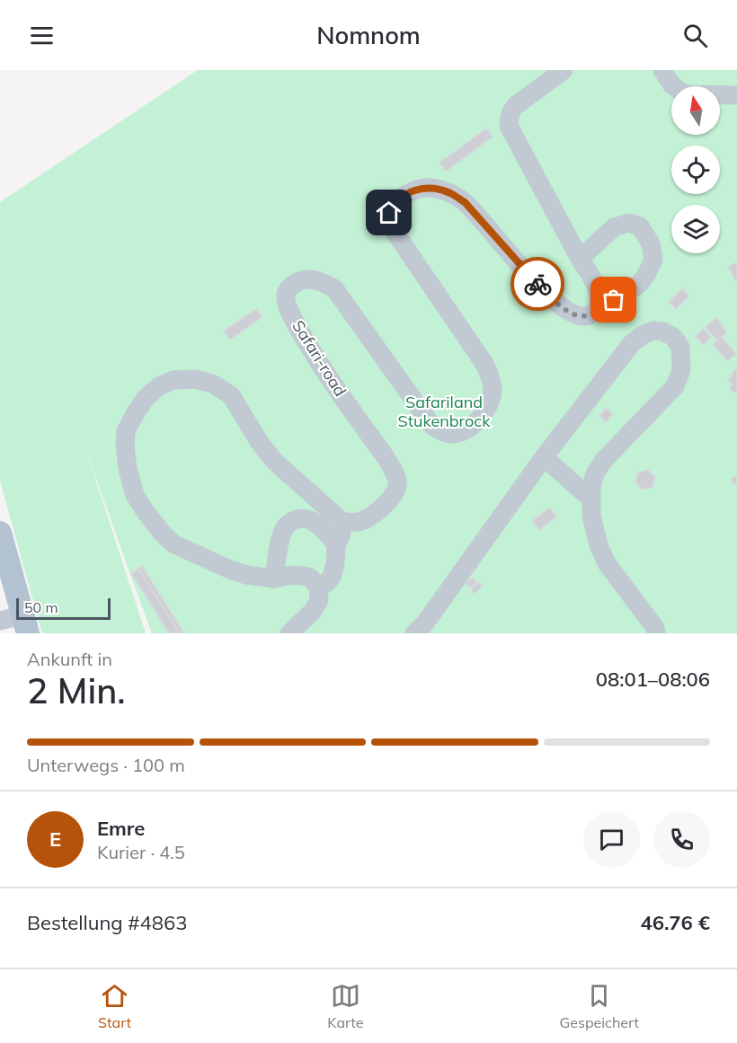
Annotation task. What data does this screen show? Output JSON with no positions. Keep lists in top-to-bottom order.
{
  "streets": {
    "lane": ["Safari-road"]
  },
  "parks": ["Safariland Stukenbrock"],
  "scale_bar": "50 m",
  "north": "top",
  "page": {
    "header": "Nomnom",
    "scale": "50 m",
    "heading": ["2 Min.", "Ankunft in", "08:01–08:06"],
    "panel": [
      "Emre",
      "Kurier · 4.5",
      "Bestellung #4863",
      "46.76 €"
    ],
    "bar": "Unterwegs · 100 m",
    "round": "E",
    "tabs": ["Start", "Karte", "Gespeichert"]
  }
}
